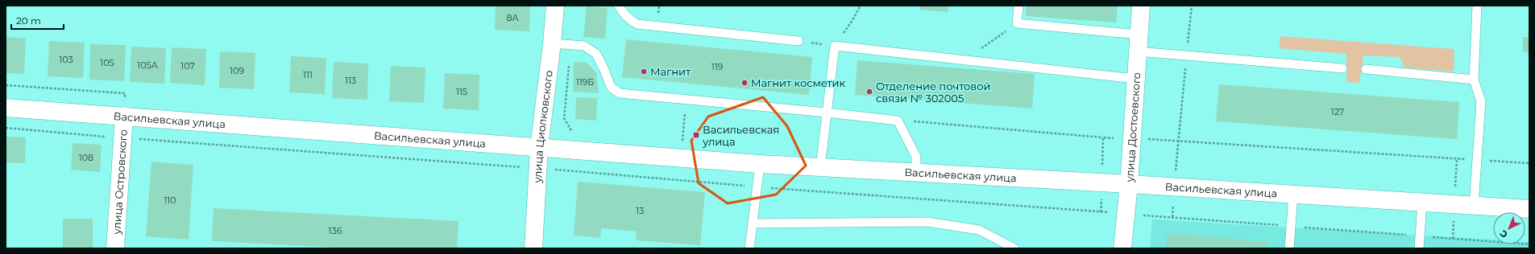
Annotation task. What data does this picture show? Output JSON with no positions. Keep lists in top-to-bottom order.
{
  "streets": {
    "main road": [
      "Васильевская улица",
      "улица Циолковского",
      "улица Достоевского",
      "улица Островского"
    ]
  },
  "crossings": [
    ["Васильевская улица", "улица Циолковского"],
    ["Васильевская улица", "улица Достоевского"],
    ["Васильевская улица", "улица Островского"]
  ],
  "places": {
    "other": ["Магнит", "Магнит косметик", "Отделение почтовой связи № 302005"],
    "transit": ["Васильевская улица"]
  },
  "house_numbers": [
    "8А",
    "103",
    "105",
    "105А",
    "107",
    "119",
    "109",
    "111",
    "113",
    "119Б",
    "115",
    "127",
    "108",
    "110",
    "13",
    "136"
  ],
  "scale_bar": "20 m",
  "north": "bottom left"
}
